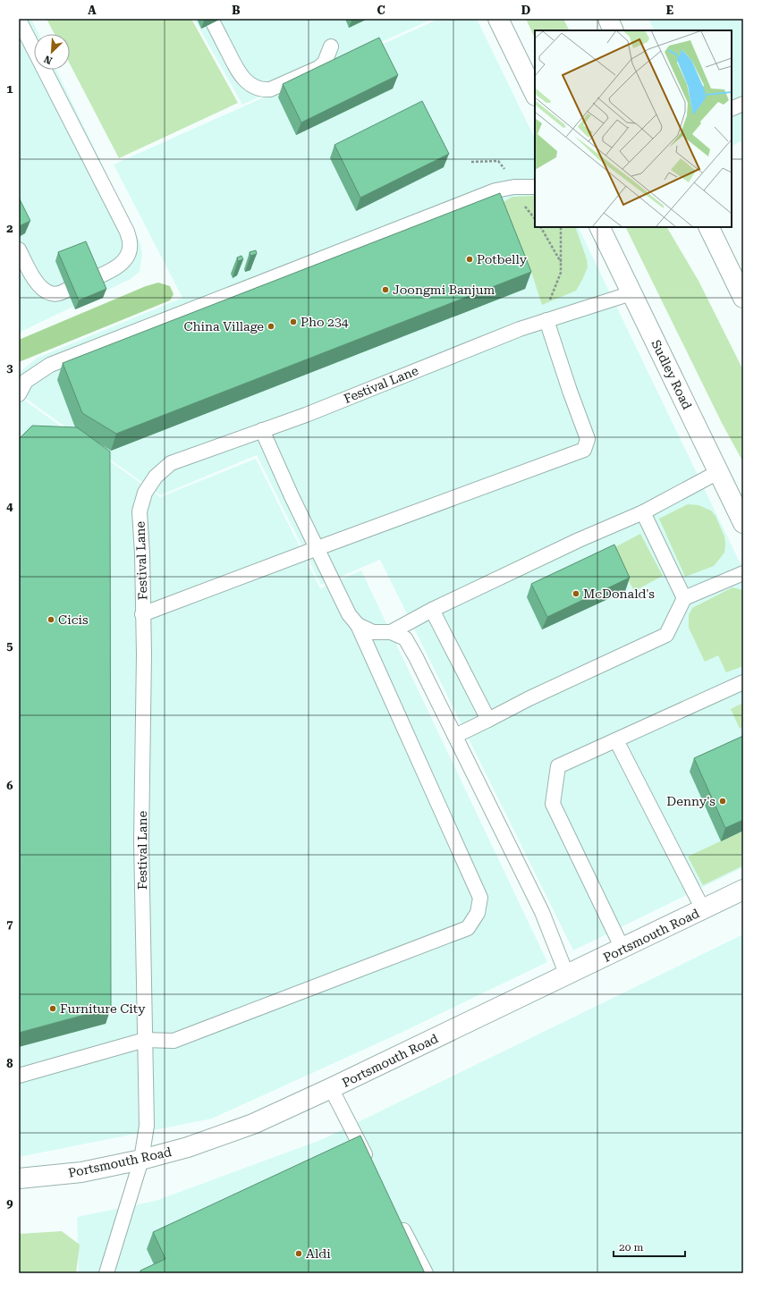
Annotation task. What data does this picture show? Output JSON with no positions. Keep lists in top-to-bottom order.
{
  "streets": {
    "street": ["Sudley Road", "Portsmouth Road"],
    "lane": ["Festival Lane"]
  },
  "crossings": [
    ["Sudley Road", "Festival Lane"],
    ["Festival Lane", "Portsmouth Road"]
  ],
  "places": [
    "Potbelly",
    "Joongmi Banjum",
    "Pho 234",
    "China Village",
    "McDonald's",
    "Cicis",
    "Denny's",
    "Furniture City",
    "Aldi"
  ],
  "scale_bar": "20 m",
  "north": "bottom left",
  "grid": {
    "columns": [
      "A",
      "B",
      "C",
      "D",
      "E"
    ],
    "rows": [
      "1",
      "2",
      "3",
      "4",
      "5",
      "6",
      "7",
      "8",
      "9"
    ]
  }
}
